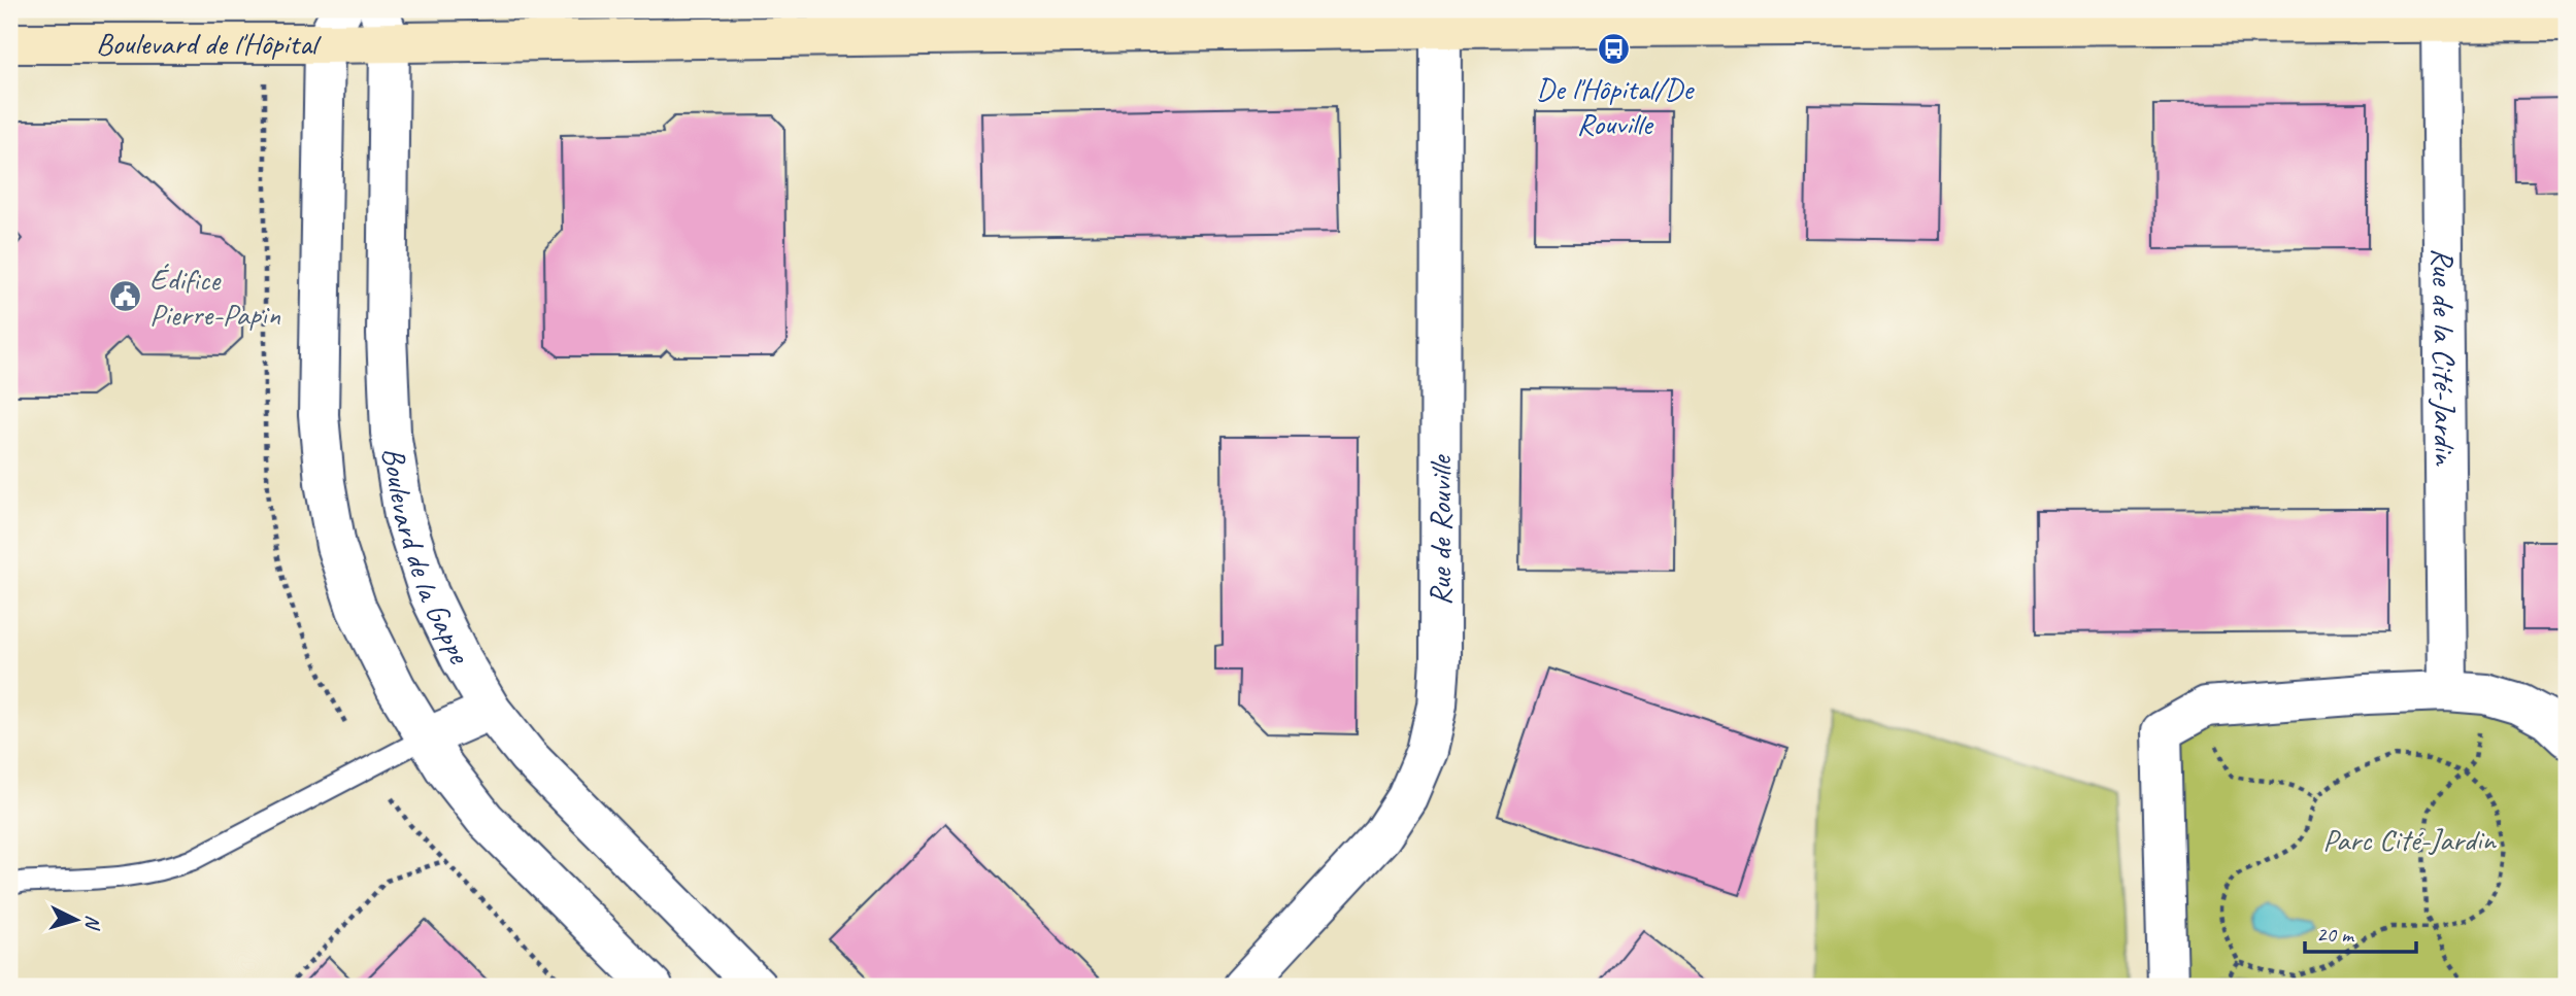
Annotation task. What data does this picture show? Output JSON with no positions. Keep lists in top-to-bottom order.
{
  "streets": {
    "main road": ["Boulevard de l'Hôpital"],
    "street": ["Rue de la Cité-Jardin", "Rue de Rouville", "Boulevard de la Gappe"]
  },
  "crossings": [
    ["Boulevard de l'Hôpital", "Rue de la Cité-Jardin"],
    ["Boulevard de l'Hôpital", "Rue de Rouville"],
    ["Boulevard de l'Hôpital", "Boulevard de la Gappe"]
  ],
  "parks": ["Parc Cité-Jardin"],
  "places": {
    "bus stop": ["De l'Hôpital/De Rouville"],
    "public building": ["Édifice Pierre-Papin"]
  },
  "scale_bar": "20 m",
  "north": "right"
}
